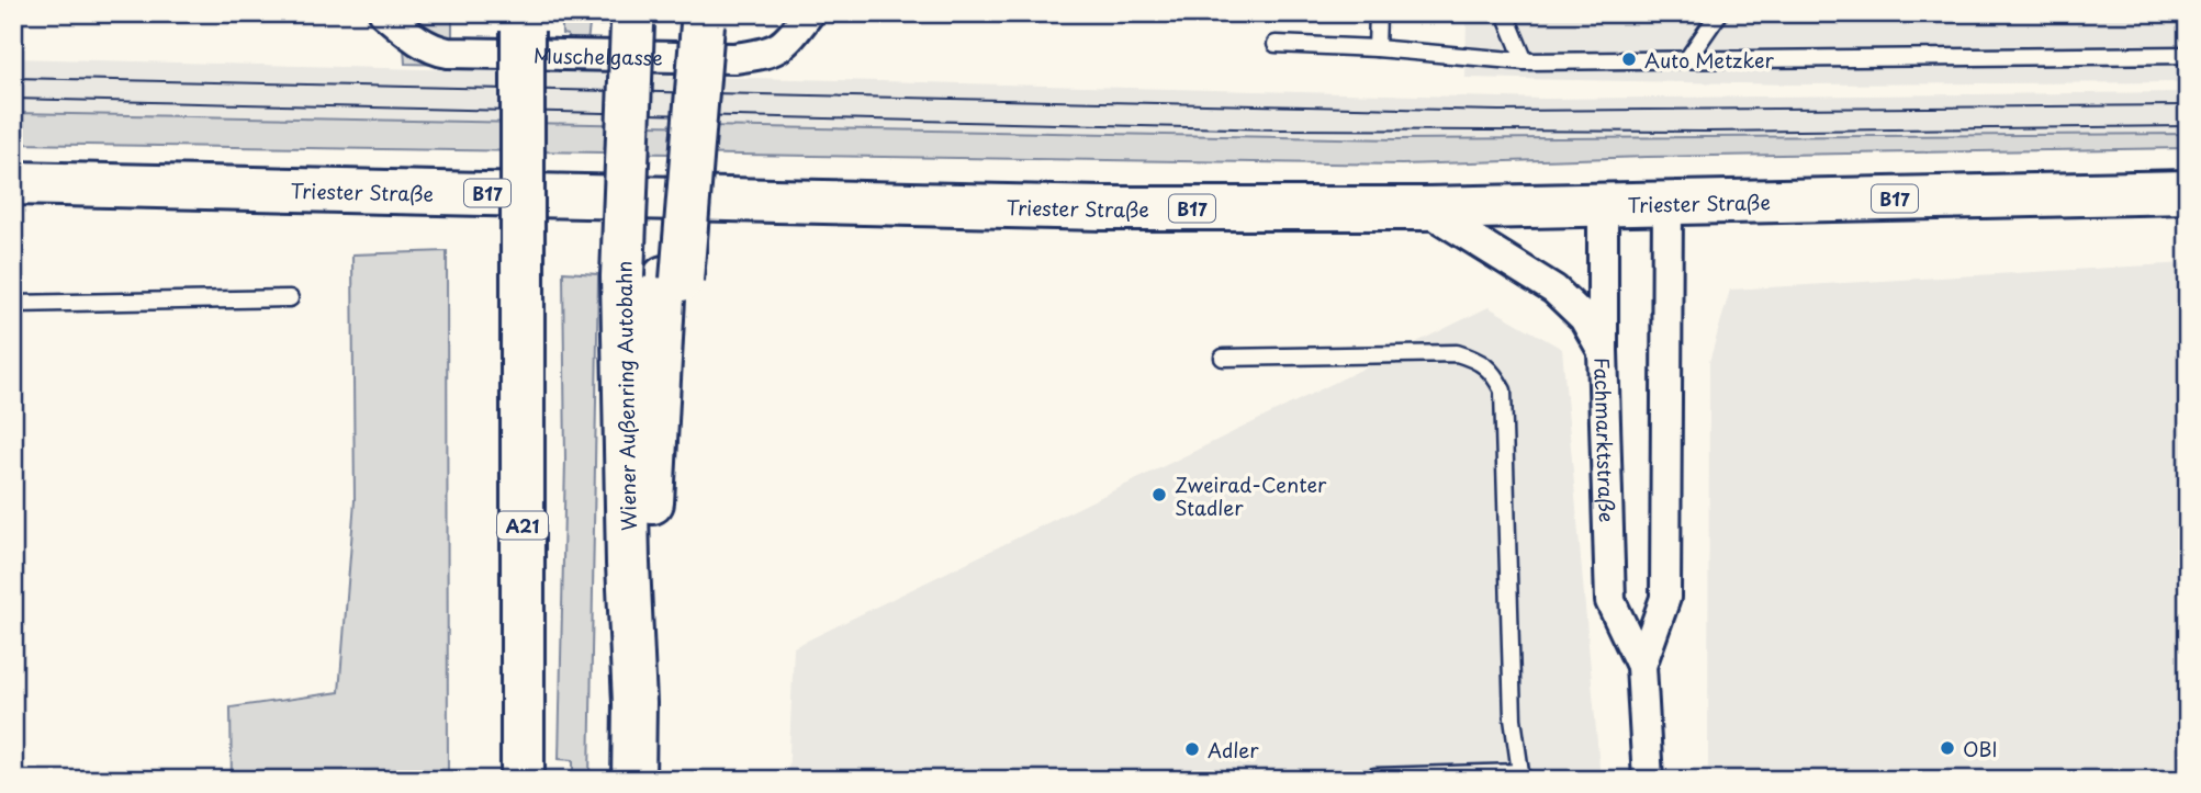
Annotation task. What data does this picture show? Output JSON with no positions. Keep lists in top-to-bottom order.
{
  "streets": {
    "main road": [
      "Triester Straße",
      "B17",
      "Wiener Außenring Autobahn",
      "A21"
    ],
    "street": ["Muschelgasse", "Fachmarktstraße"]
  },
  "crossings": [
    ["Triester Straße", "Fachmarktstraße"]
  ],
  "places": [
    "Auto Metzker",
    "Zweirad-Center Stadler",
    "OBI",
    "Adler"
  ]
}
